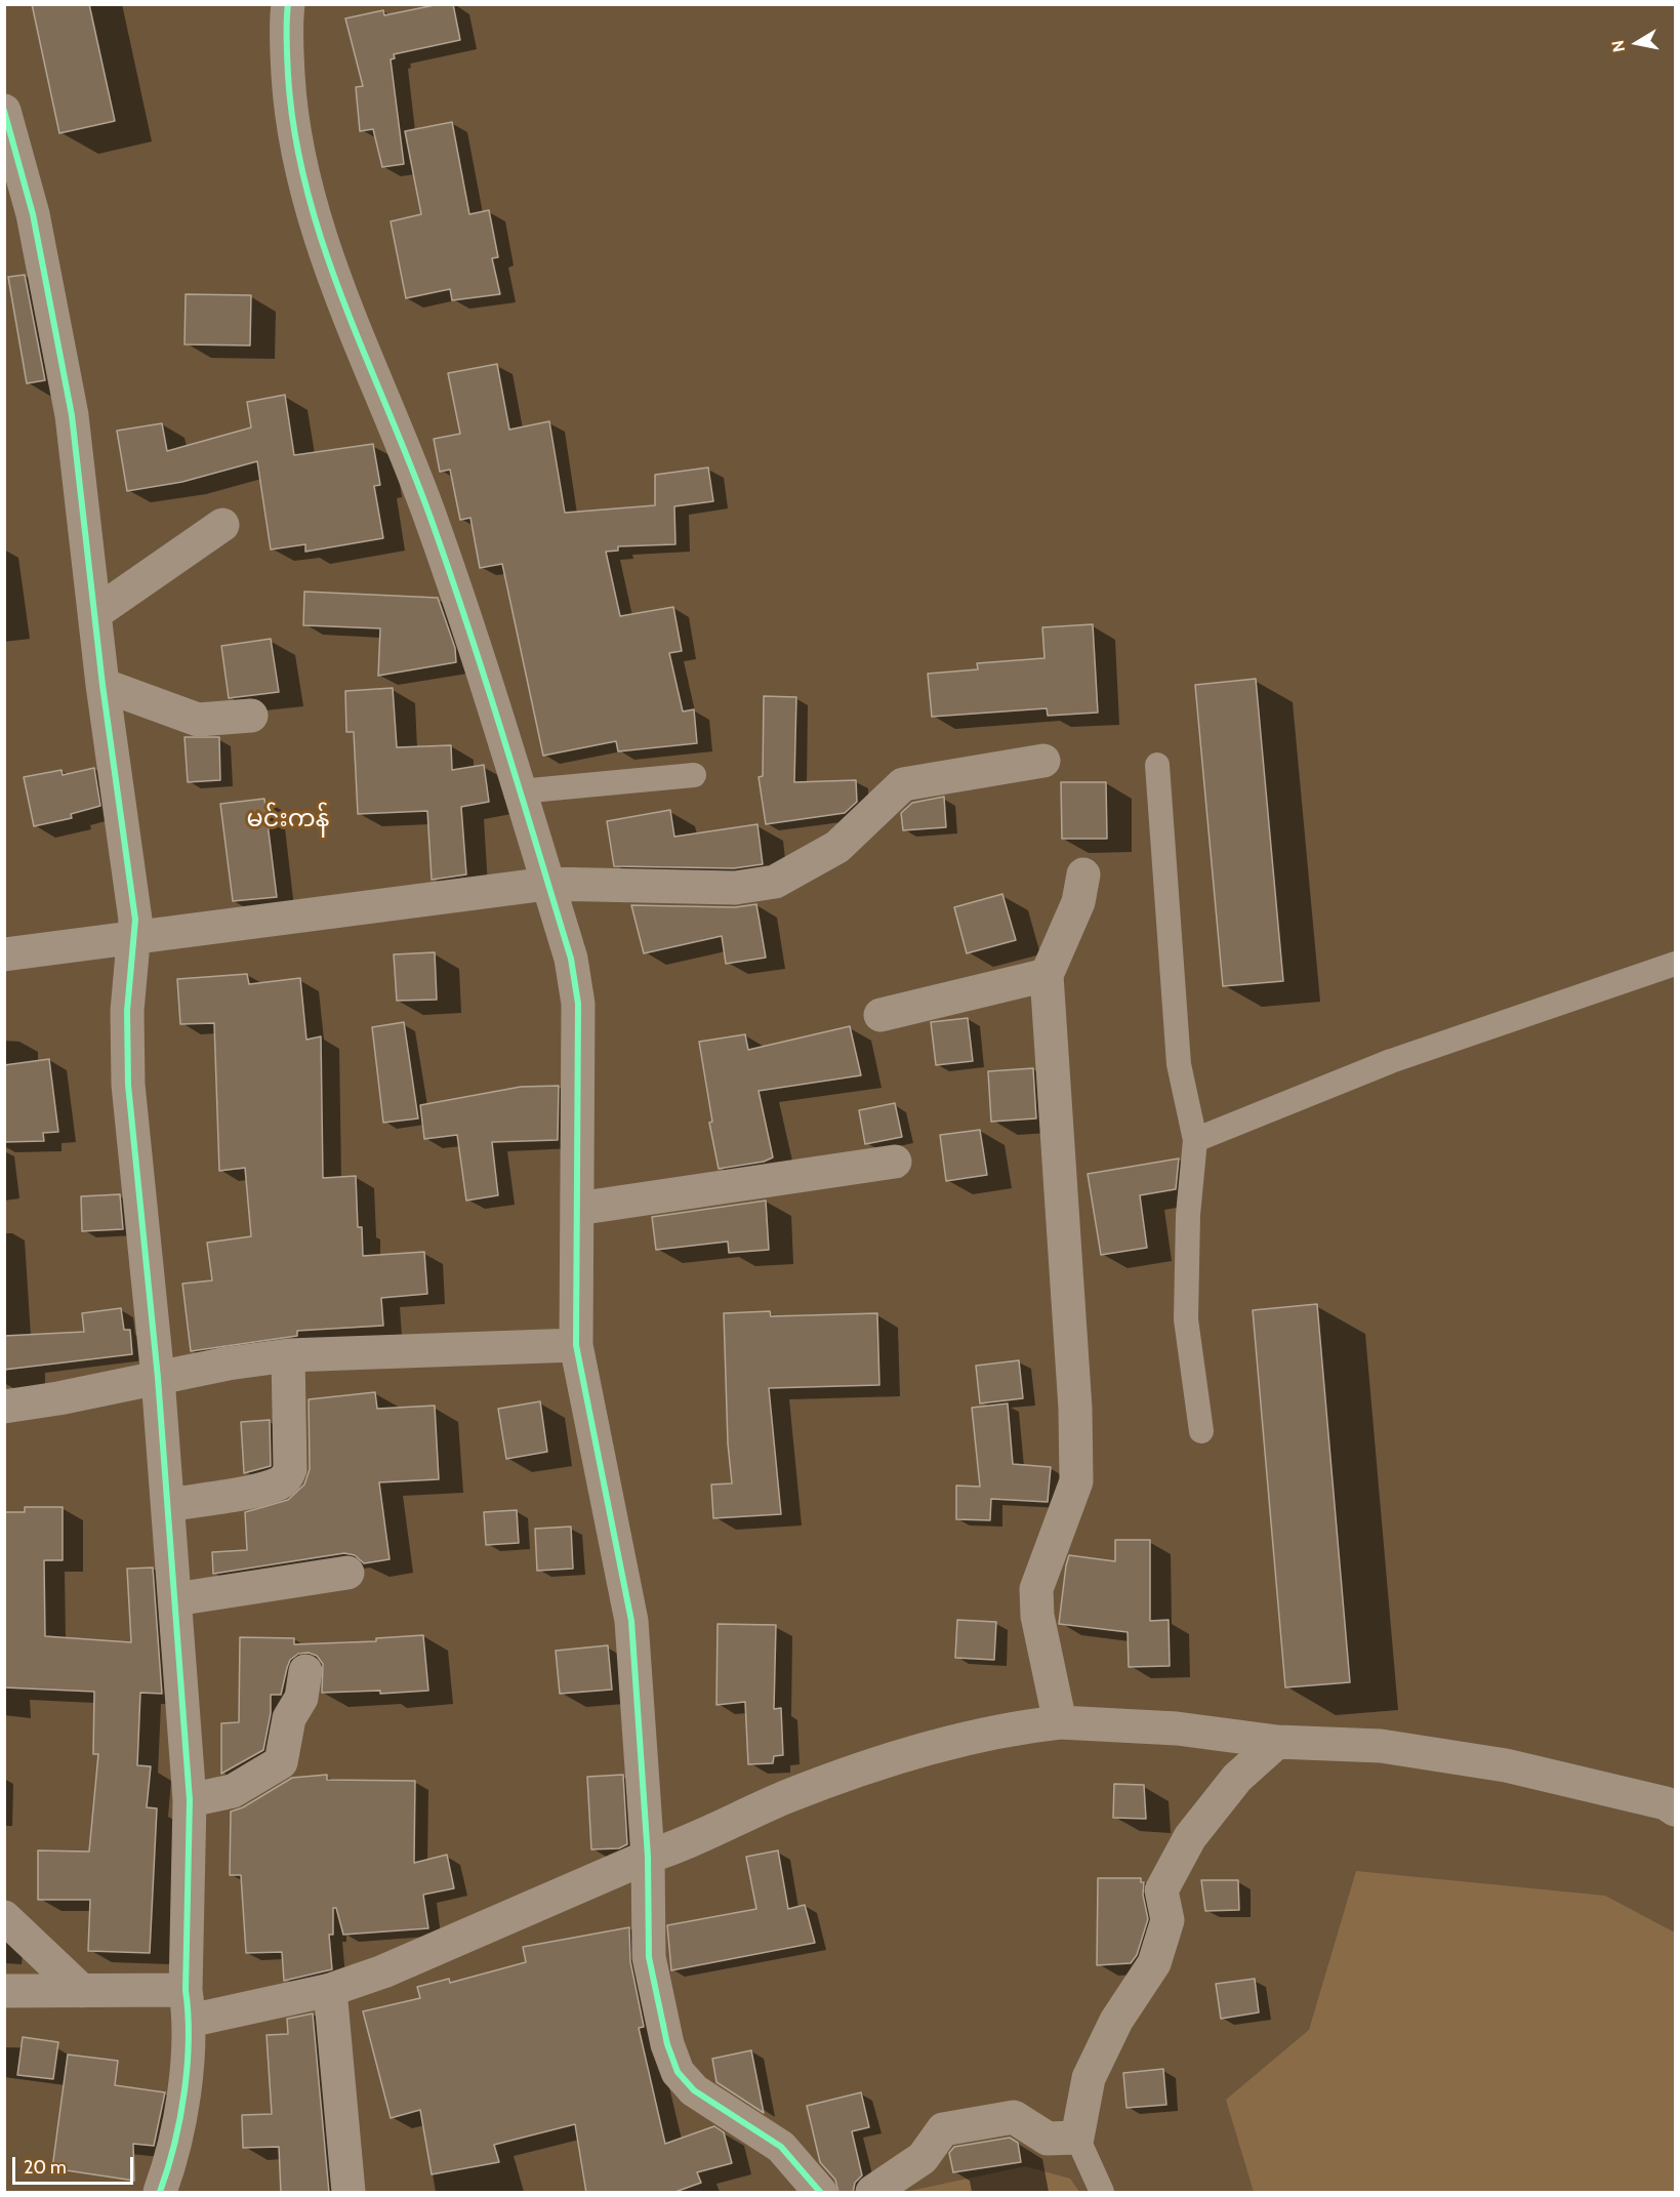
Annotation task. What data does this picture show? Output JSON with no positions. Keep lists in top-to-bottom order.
{
  "districts": ["မင်းကန်"],
  "scale_bar": "20 m",
  "north": "left"
}
